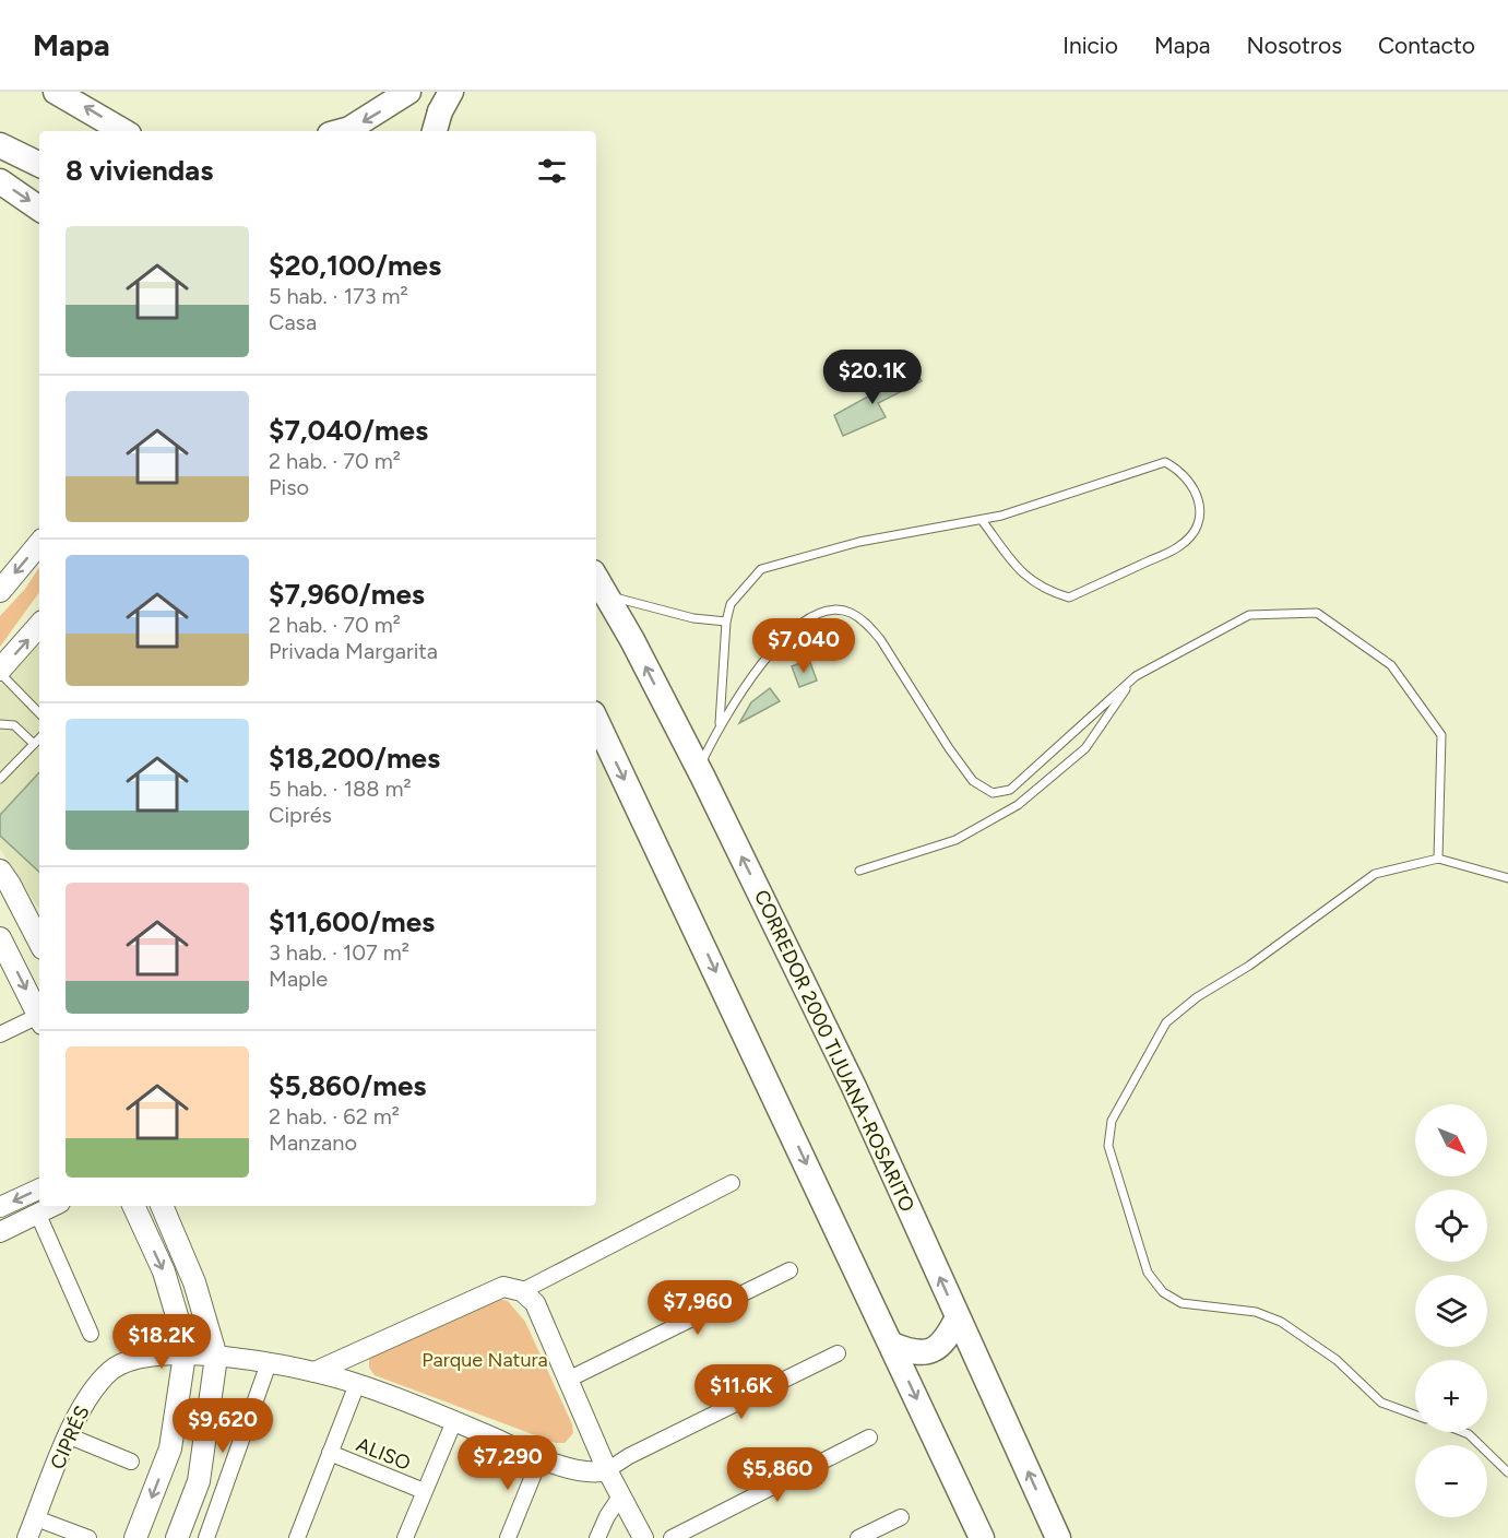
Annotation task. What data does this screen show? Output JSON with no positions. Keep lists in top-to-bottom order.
{
  "streets": {
    "highway": ["CORREDOR 2000 TIJUANA-ROSARITO"],
    "street": ["CIPRÉS", "ALISO"]
  },
  "crossings": [
    ["CIPRÉS", "ALISO"]
  ],
  "parks": ["Parque Natura"],
  "north": "bottom right",
  "page": {
    "header": "Mapa",
    "nav": [
      "Inicio",
      "Mapa",
      "Nosotros",
      "Contacto"
    ],
    "heading": "8 viviendas",
    "list": [
      {
        "name": "$20,100/mes",
        "note": "5 hab. · 173 m² · Casa"
      },
      {
        "name": "$7,040/mes",
        "note": "2 hab. · 70 m² · Piso"
      },
      {
        "name": "$7,960/mes",
        "note": "2 hab. · 70 m² · Privada Margarita"
      },
      {
        "name": "$18,200/mes",
        "note": "5 hab. · 188 m² · Ciprés"
      },
      {
        "name": "$11,600/mes",
        "note": "3 hab. · 107 m² · Maple"
      },
      {
        "name": "$5,860/mes",
        "note": "2 hab. · 62 m² · Manzano"
      }
    ],
    "price": [
      "$20.1K",
      "$7,040",
      "$7,960",
      "$18.2K",
      "$11.6K",
      "$9,620",
      "$7,290",
      "$5,860"
    ],
    "map_buttons": ["+", "−"]
  }
}
